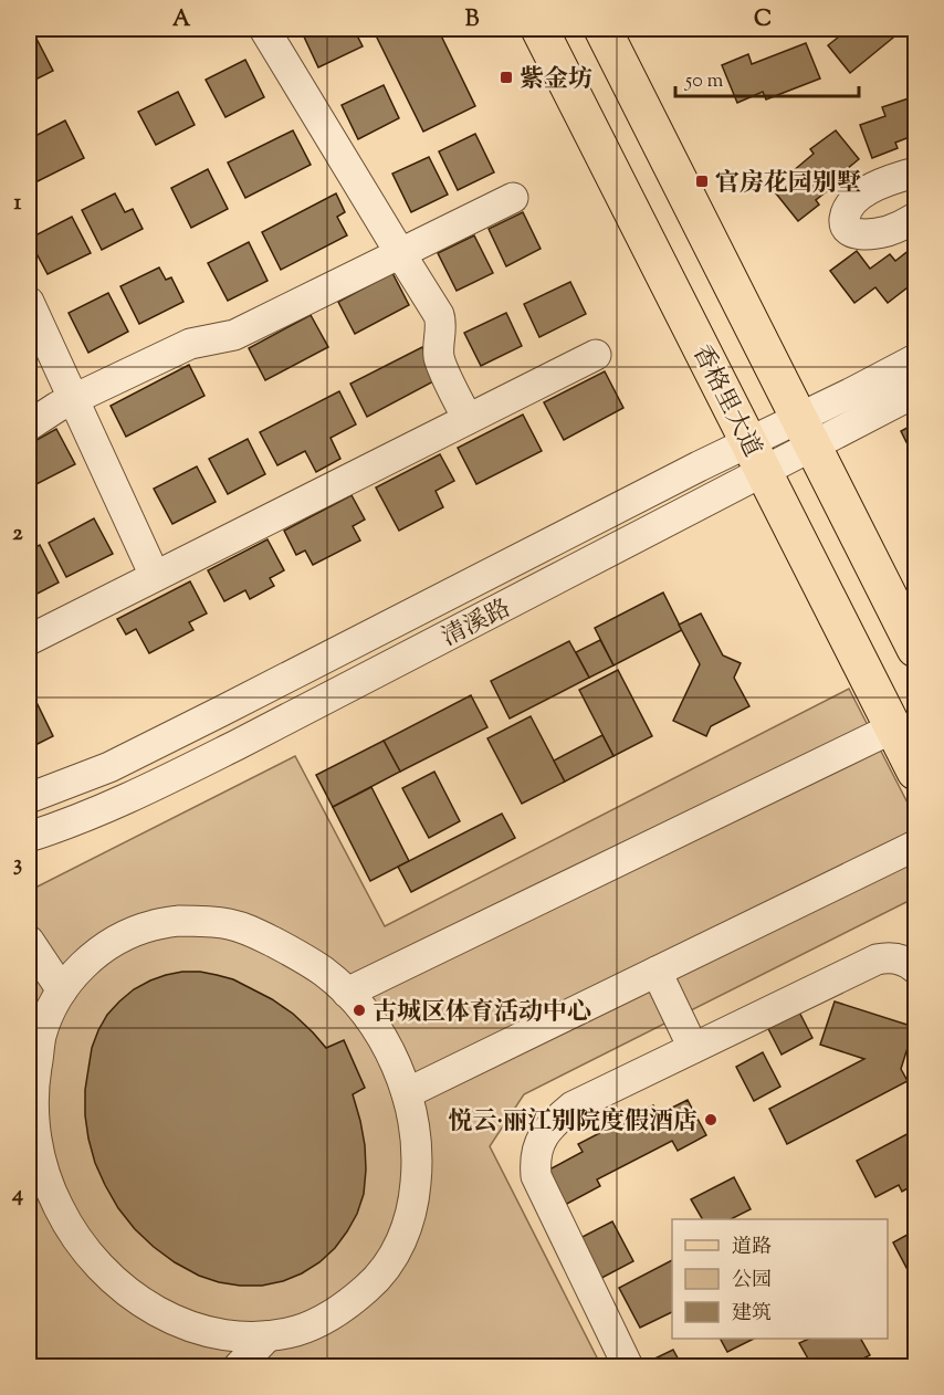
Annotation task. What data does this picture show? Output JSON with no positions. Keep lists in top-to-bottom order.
{
  "streets": {
    "main road": ["香格里大道"],
    "street": ["清溪路"]
  },
  "crossings": [
    ["香格里大道", "清溪路"]
  ],
  "places": {
    "transit": ["紫金坊", "官房花园别墅"],
    "other": ["古城区体育活动中心", "悦云·丽江别院度假酒店"]
  },
  "legend": ["道路", "公园", "建筑"],
  "scale_bar": "50 m",
  "grid": {
    "columns": ["A", "B", "C"],
    "rows": [
      "1",
      "2",
      "3",
      "4"
    ]
  }
}
